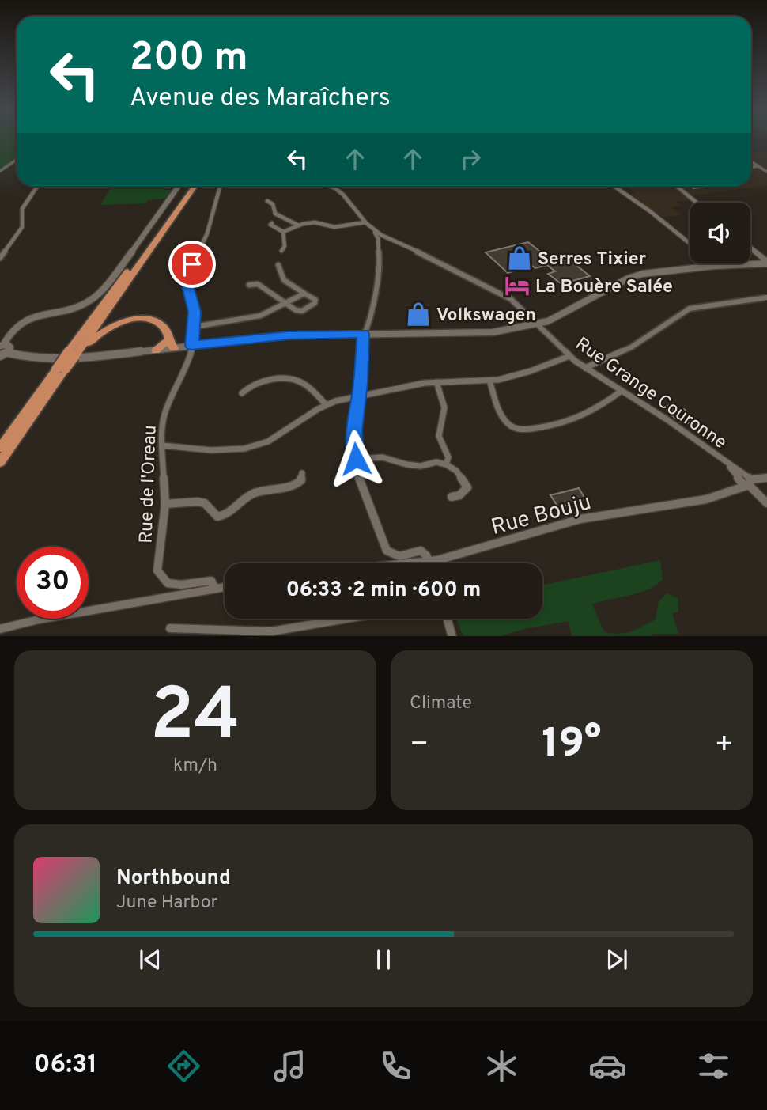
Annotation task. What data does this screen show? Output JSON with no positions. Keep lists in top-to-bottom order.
{
  "streets": {
    "street": ["Rue Grange Couronne", "Rue de l'Oreau", "Rue Bouju"]
  },
  "crossings": [
    ["Rue Grange Couronne", "Rue Bouju"]
  ],
  "places": {
    "shop": ["Serres Tixier", "Volkswagen"],
    "hotel": ["La Bouère Salée"]
  },
  "page": {
    "turn": ["200 m", "Avenue des Maraîchers"],
    "limit": "30",
    "trip": "06:33 · 2 min · 600 m",
    "tile": [
      ["24", "km/h"],
      "Climate"
    ],
    "heat": ["−", "19°", "+"],
    "song": ["Northbound", "June Harbor"],
    "tabs": "06:31"
  }
}
